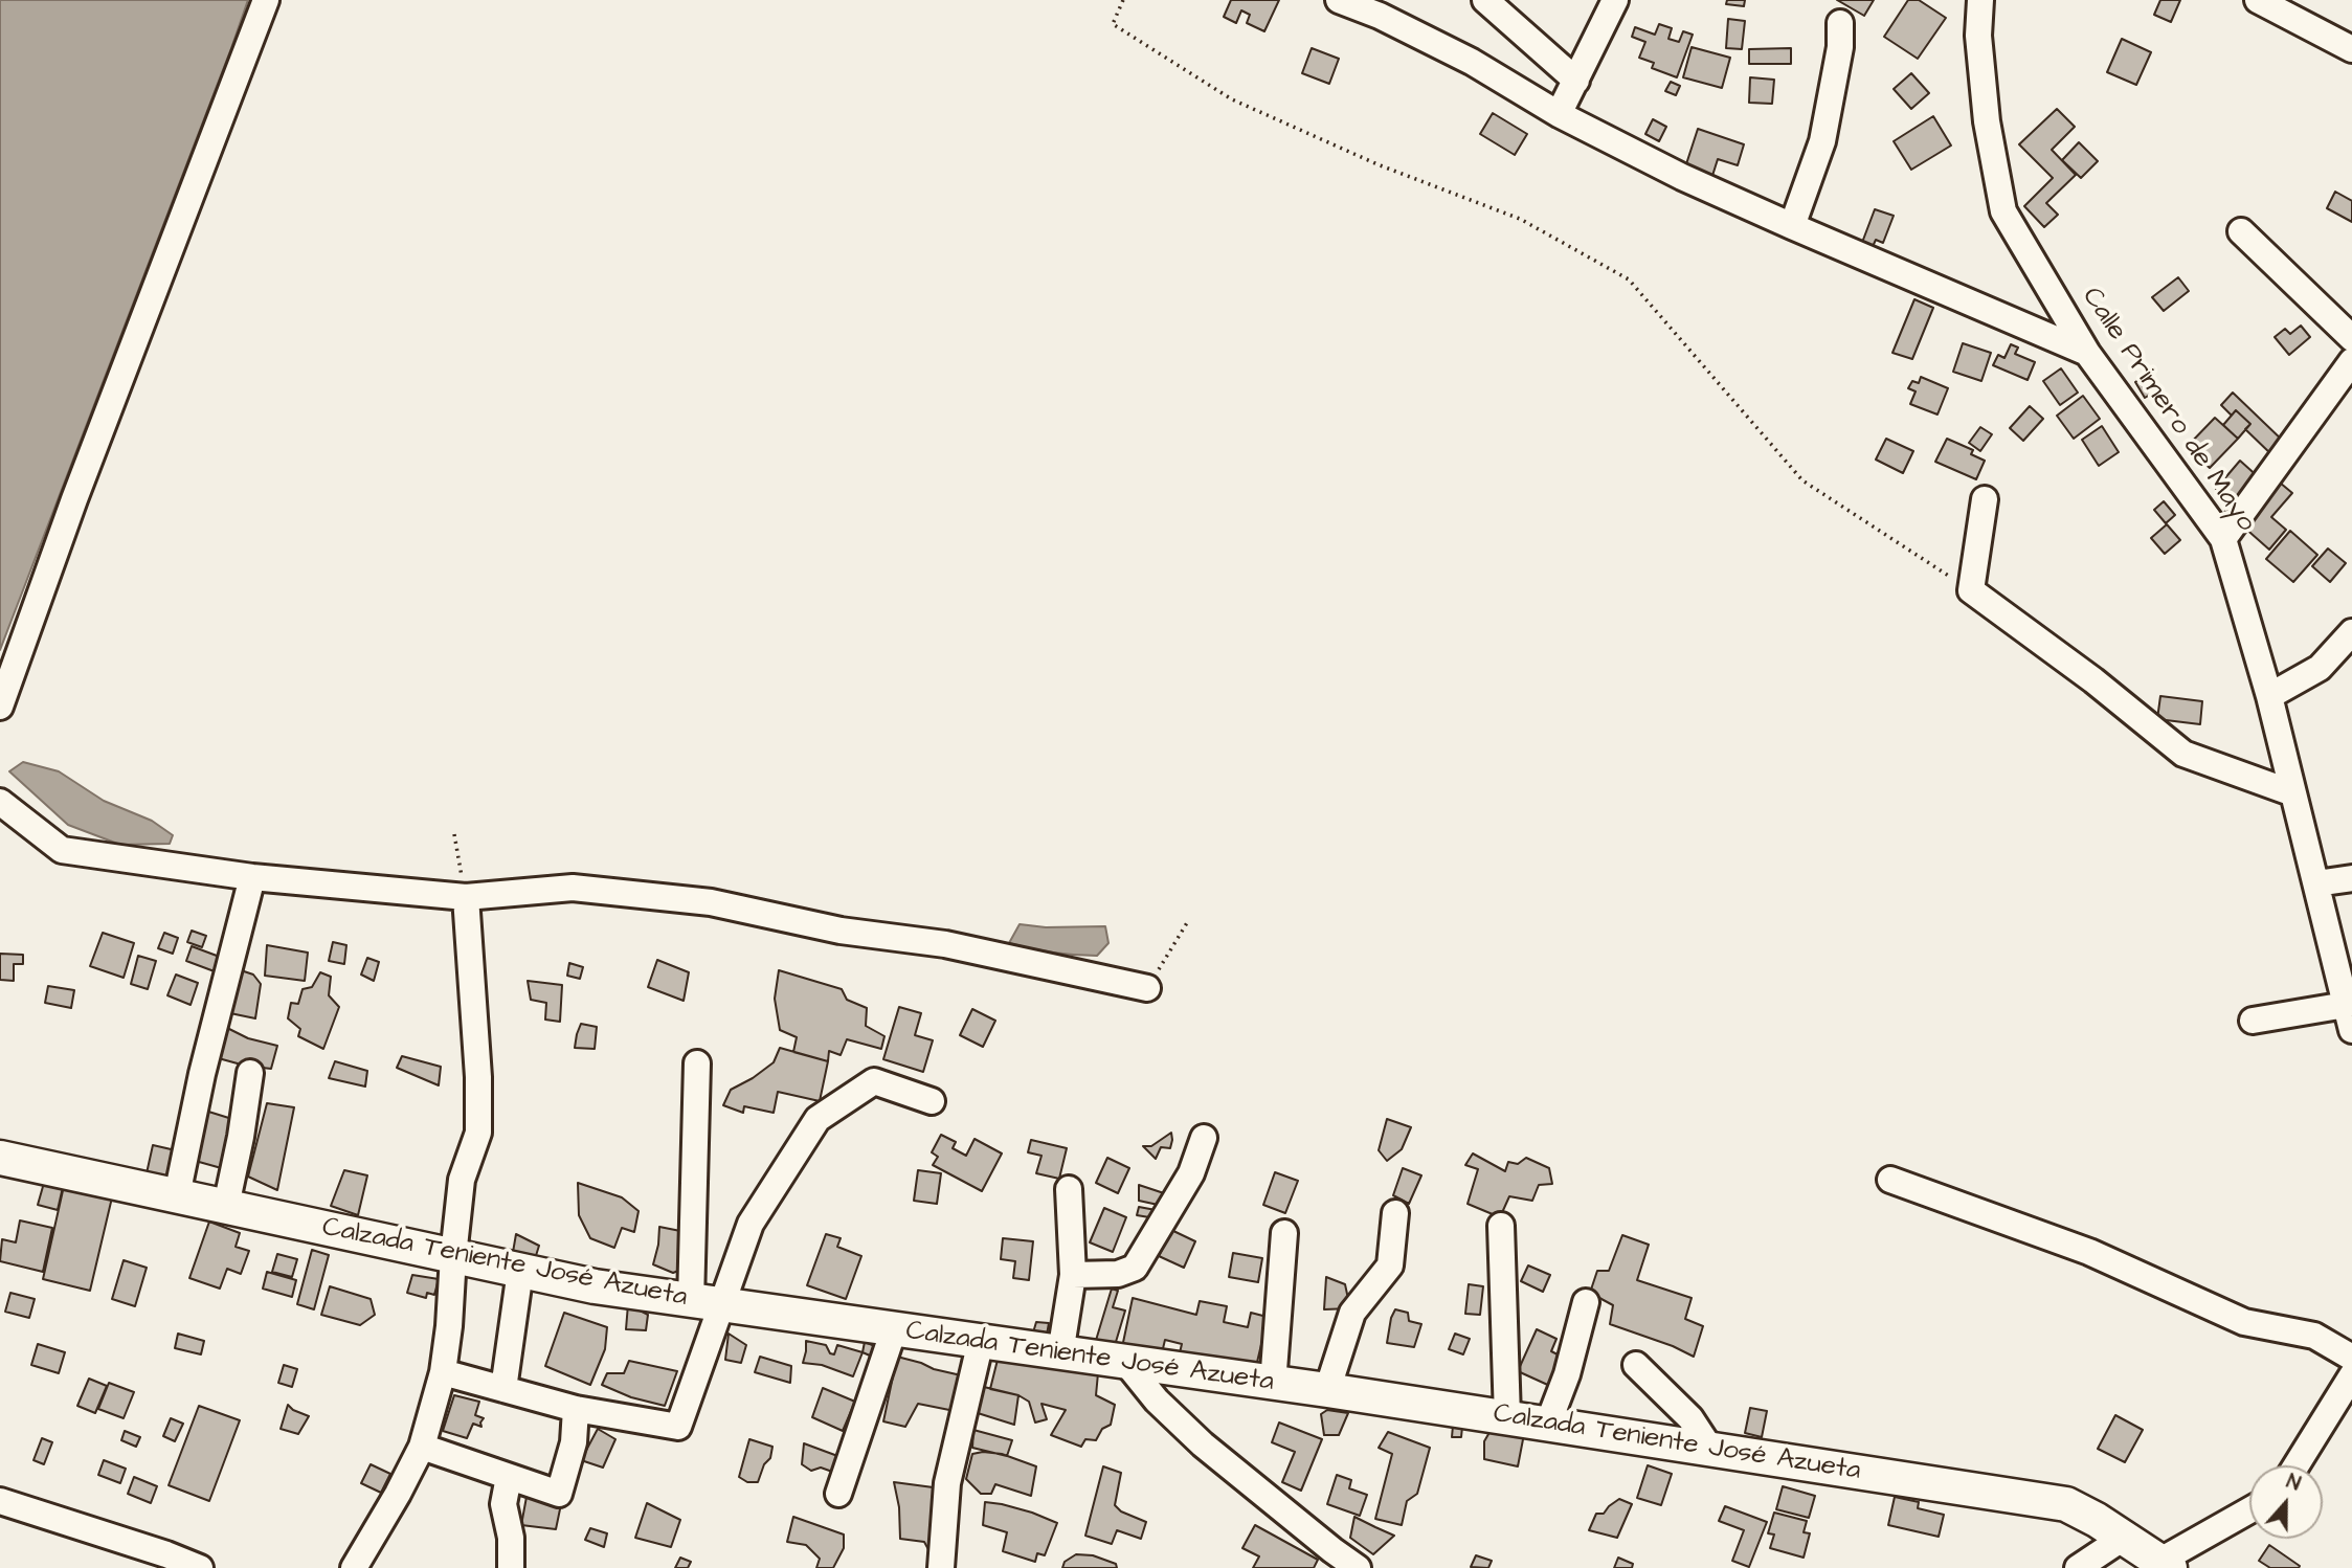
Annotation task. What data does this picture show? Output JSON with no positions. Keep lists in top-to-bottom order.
{
  "streets": {
    "main road": ["Calzada Teniente José Azueta"],
    "street": ["Calle Primero de Mayo"]
  },
  "north": "top"
}
